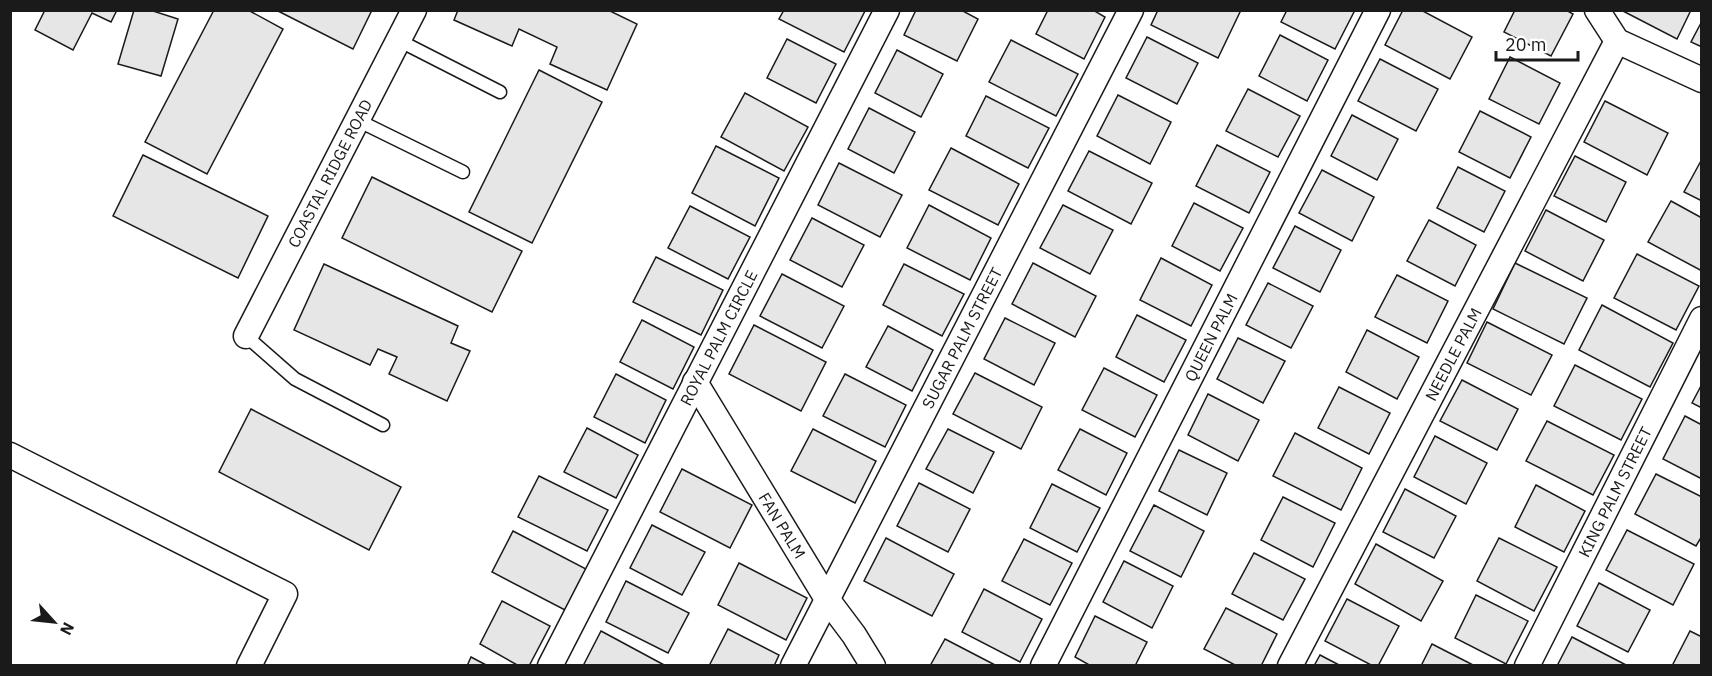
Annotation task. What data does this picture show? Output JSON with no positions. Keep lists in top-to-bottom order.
{
  "streets": {
    "street": [
      "COASTAL RIDGE ROAD",
      "ROYAL PALM CIRCLE",
      "SUGAR PALM STREET",
      "QUEEN PALM",
      "NEEDLE PALM",
      "KING PALM STREET",
      "FAN PALM"
    ]
  },
  "crossings": [
    ["ROYAL PALM CIRCLE", "FAN PALM"],
    ["SUGAR PALM STREET", "FAN PALM"]
  ],
  "scale_bar": "20 m",
  "north": "bottom right"
}
